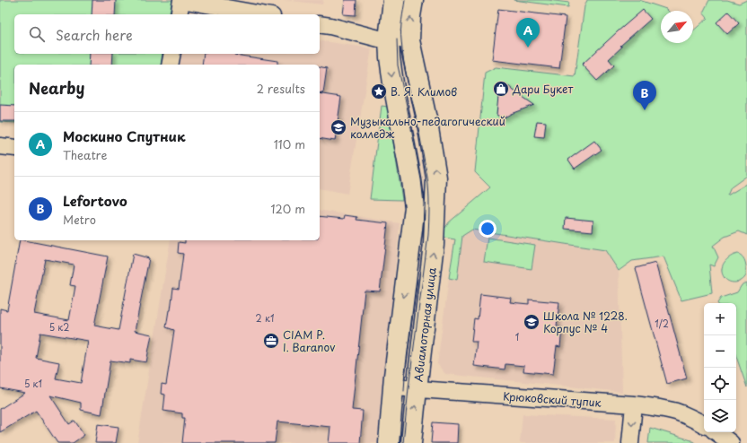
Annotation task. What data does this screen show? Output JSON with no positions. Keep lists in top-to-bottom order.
{
  "streets": {
    "main road": ["Авиамоторная улица"],
    "street": ["Крюковский тупик"]
  },
  "crossings": [
    ["Авиамоторная улица", "Крюковский тупик"]
  ],
  "places": {
    "shop": ["Дари Букет"],
    "place": ["В. Я. Климов"],
    "school or university": ["Музыкально-педагогический колледж", "Школа № 1228. Корпус № 4"],
    "office": ["CIAM P. I. Baranov"]
  },
  "house_numbers": [
    "2 к1",
    "1/2",
    "5 к2",
    "1",
    "5 к1"
  ],
  "north": "top right",
  "page": {
    "search": "Search here",
    "pins": ["A", "B"],
    "heading": ["Nearby", "2 results"],
    "list": [
      {
        "mark": "A",
        "name": "Москино Спутник",
        "note": "Theatre",
        "value": "110 m"
      },
      {
        "mark": "B",
        "name": "Lefortovo",
        "note": "Metro",
        "value": "120 m"
      }
    ],
    "map_buttons": ["+", "−"]
  }
}
